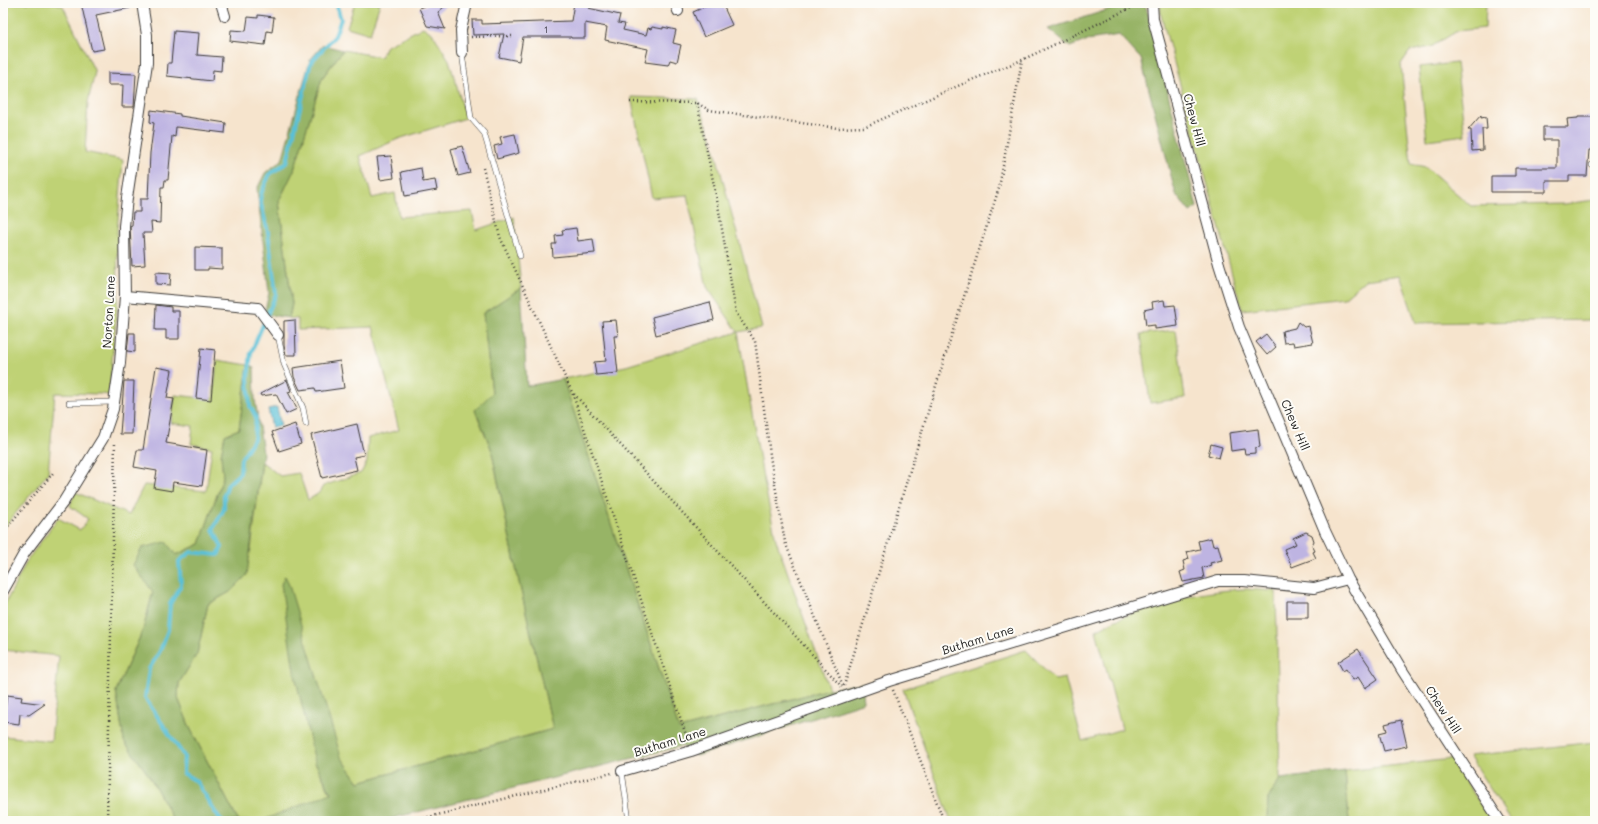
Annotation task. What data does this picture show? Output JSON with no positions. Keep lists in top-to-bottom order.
{
  "streets": {
    "street": ["Chew Hill", "Norton Lane", "Butham Lane"]
  },
  "crossings": [
    ["Chew Hill", "Butham Lane"]
  ],
  "house_numbers": ["1"]
}
